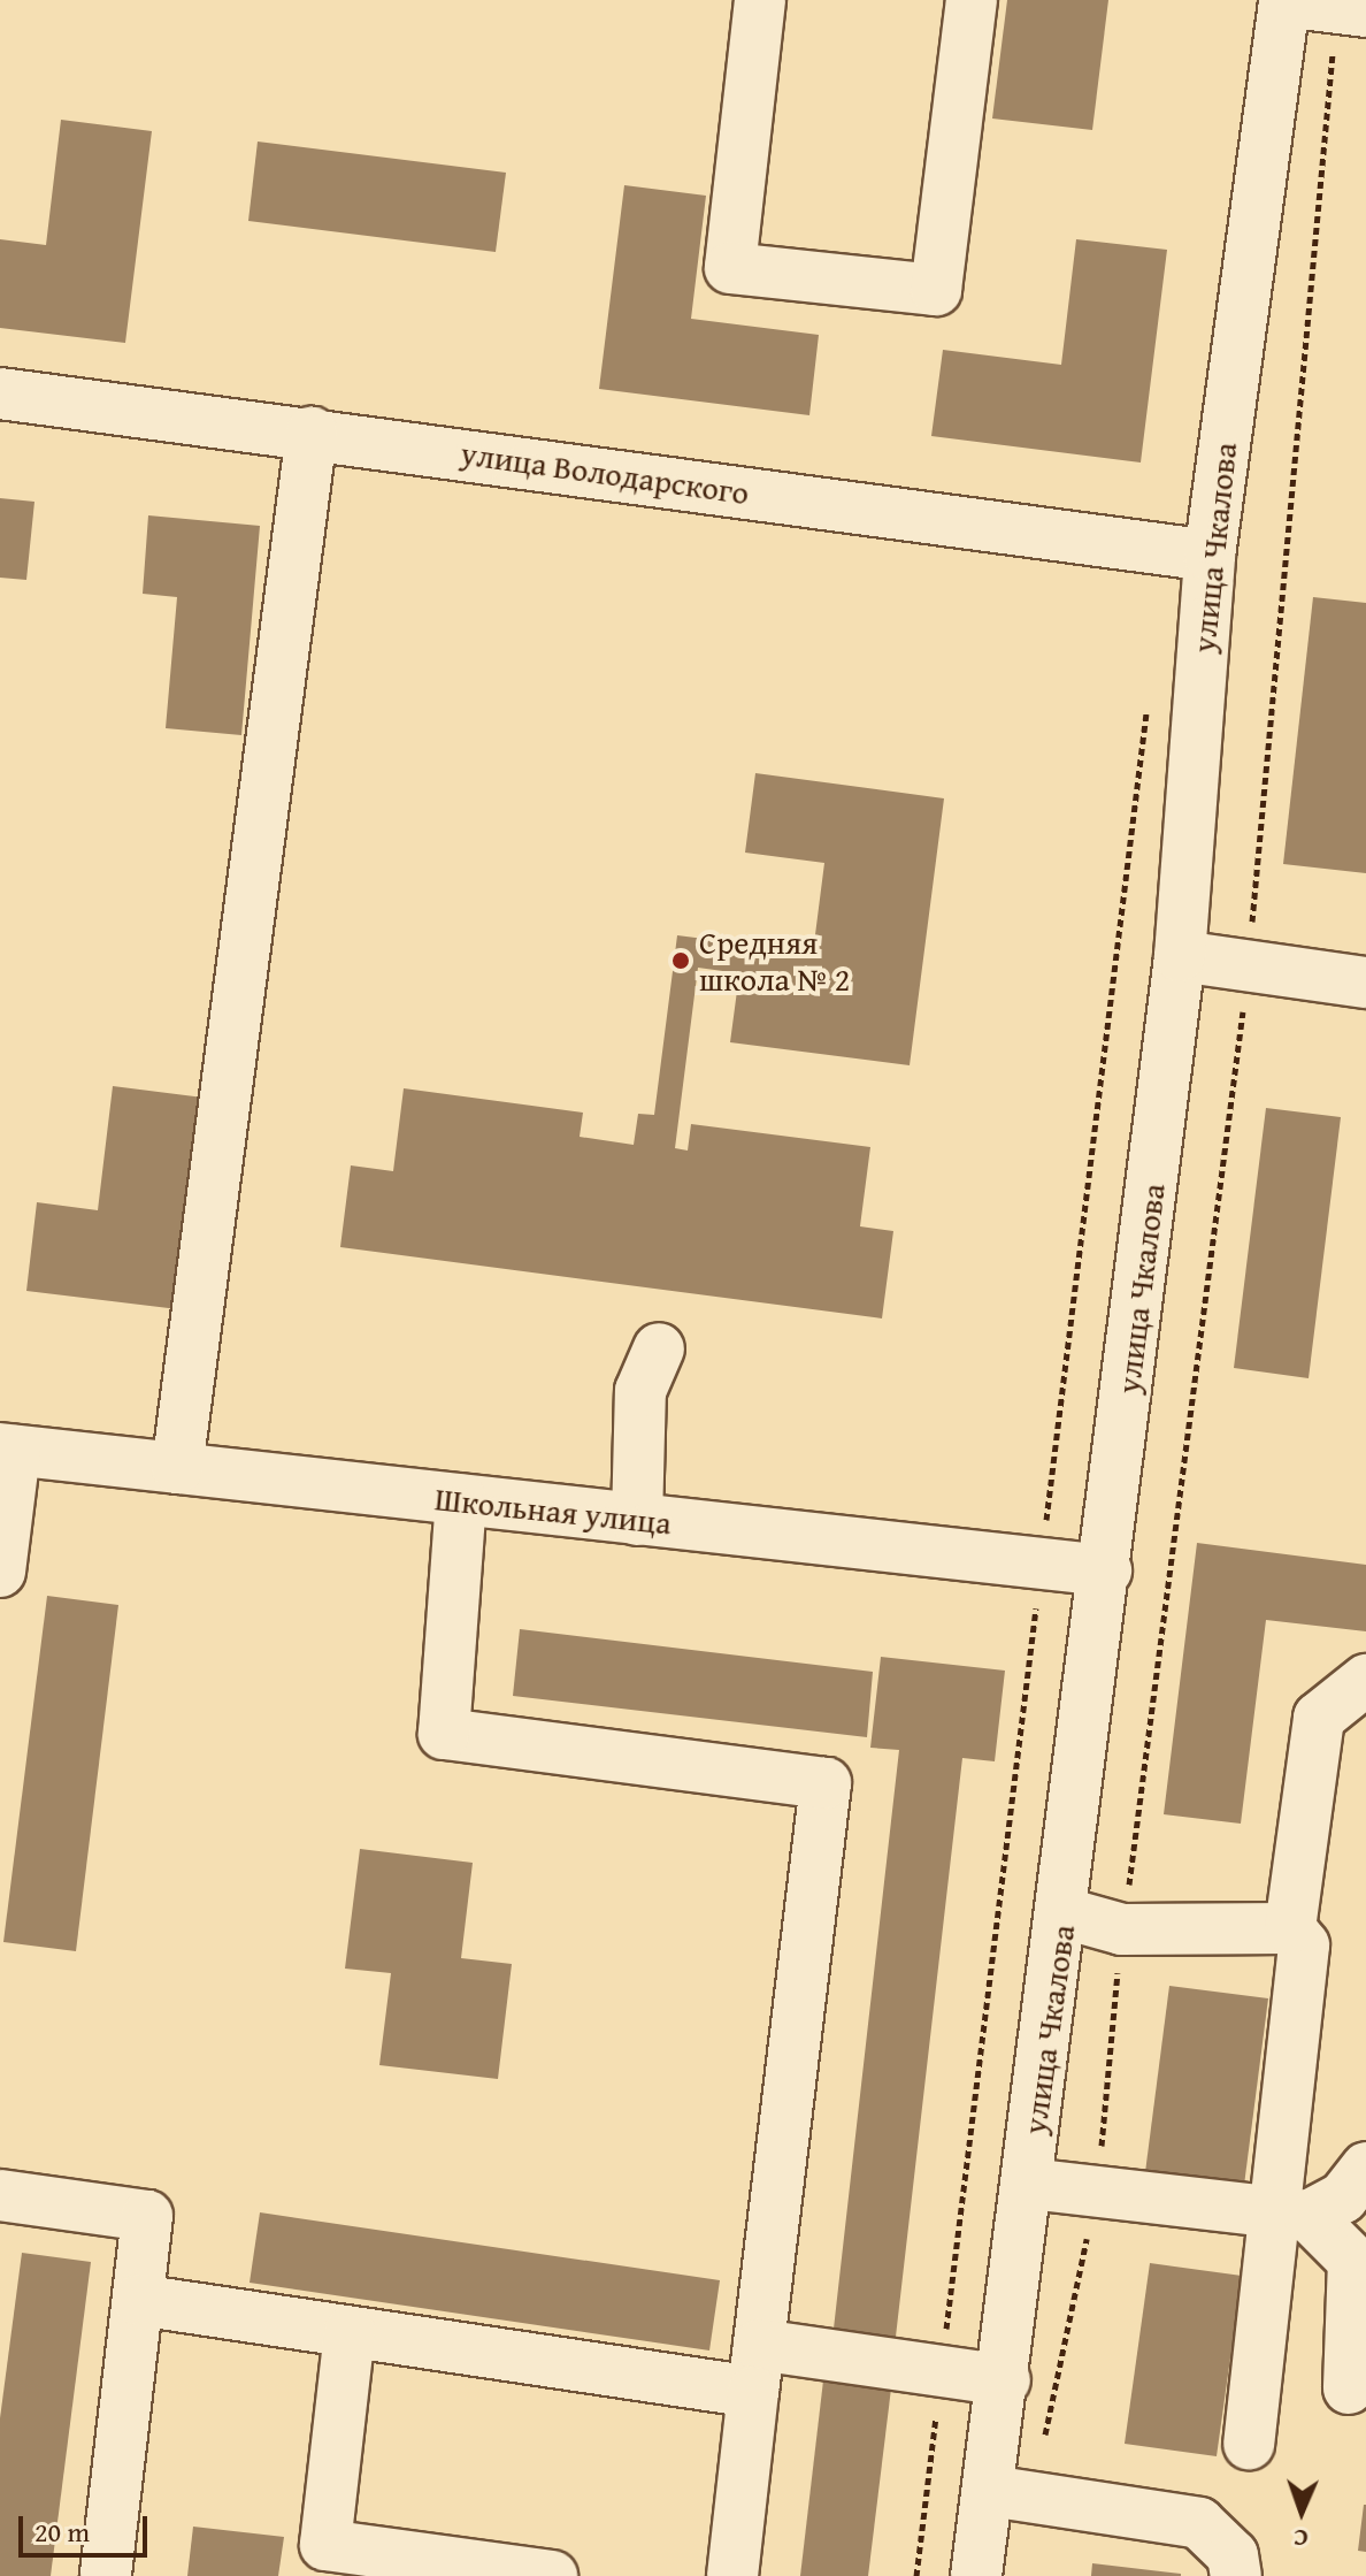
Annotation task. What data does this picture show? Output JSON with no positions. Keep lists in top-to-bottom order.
{
  "streets": {
    "street": ["улица Володарского", "улица Чкалова", "Школьная улица"]
  },
  "crossings": [
    ["улица Володарского", "улица Чкалова"],
    ["улица Чкалова", "Школьная улица"]
  ],
  "places": ["Средняя школа № 2"],
  "scale_bar": "20 m",
  "north": "bottom"
}
